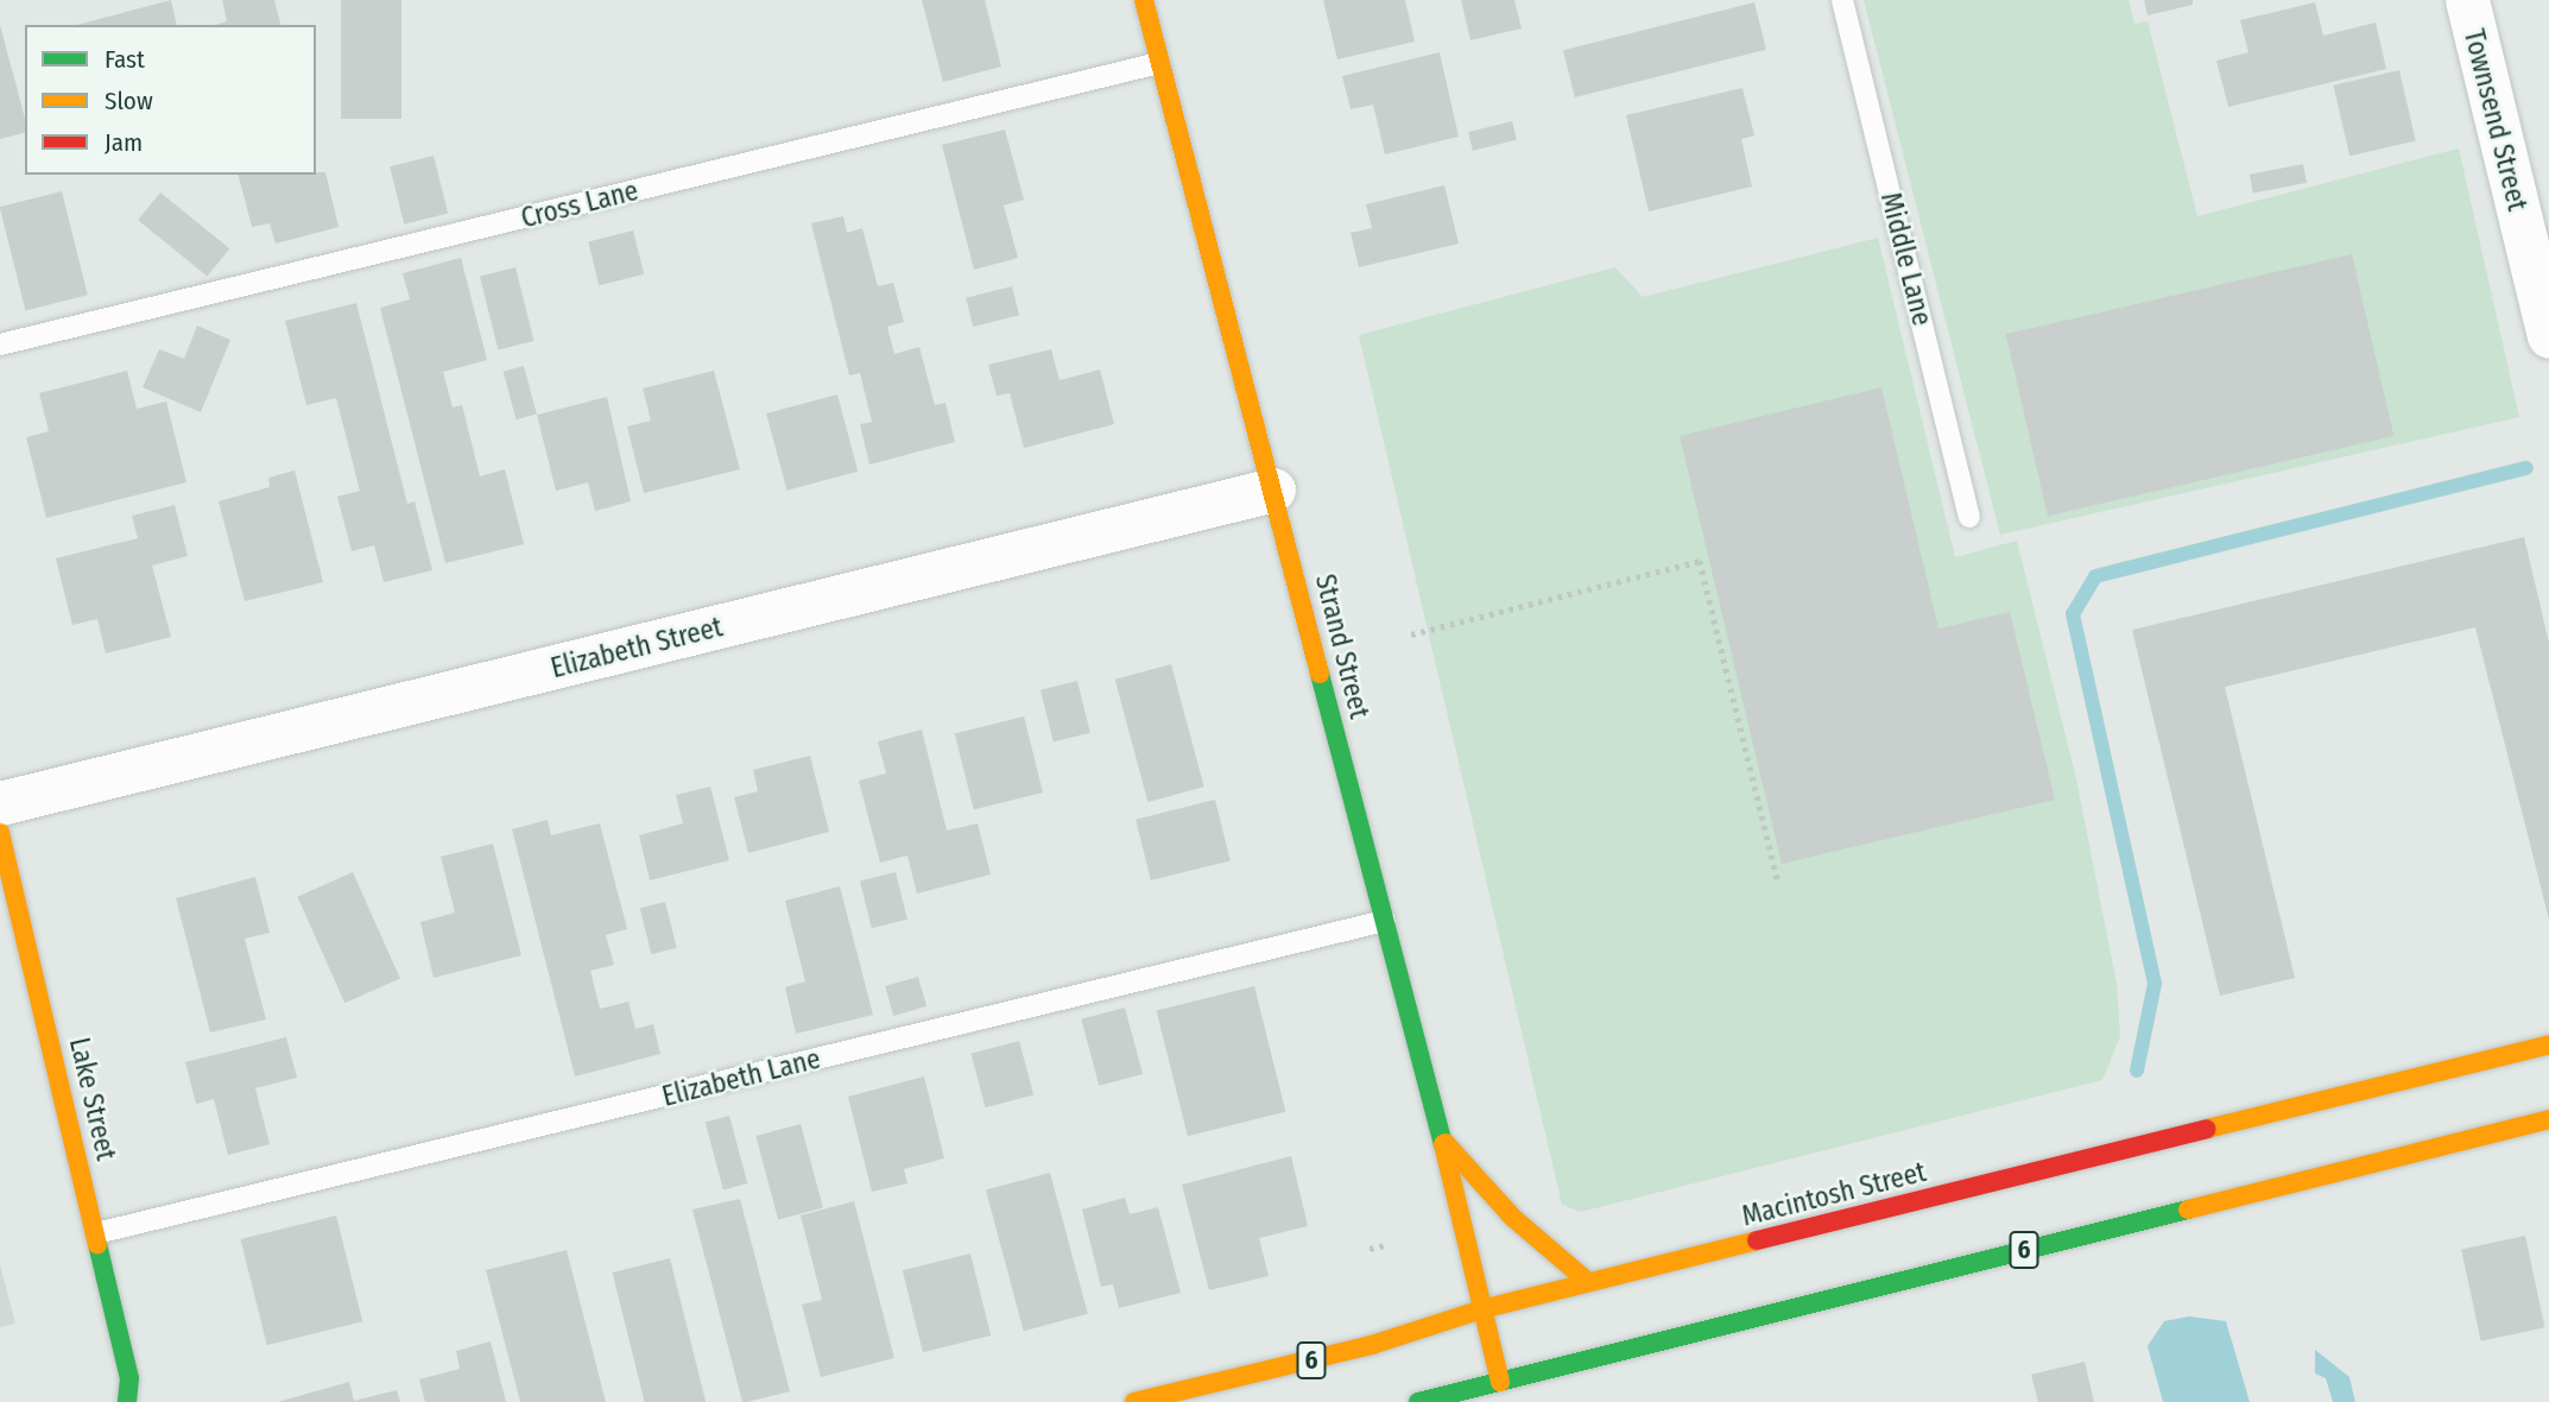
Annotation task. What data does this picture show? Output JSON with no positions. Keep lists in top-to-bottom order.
{
  "streets": {
    "main road": [
      "Strand Street",
      "Lake Street",
      "Macintosh Street",
      "6"
    ],
    "street": ["Townsend Street", "Elizabeth Street"],
    "lane": ["Cross Lane", "Middle Lane", "Elizabeth Lane"]
  },
  "crossings": [
    ["Cross Lane", "Strand Street"],
    ["Strand Street", "Elizabeth Street"],
    ["Strand Street", "Elizabeth Lane"],
    ["Strand Street", "Macintosh Street"],
    ["Strand Street", "6"],
    ["Elizabeth Lane", "Lake Street"]
  ],
  "legend": ["Fast", "Slow", "Jam"]
}
